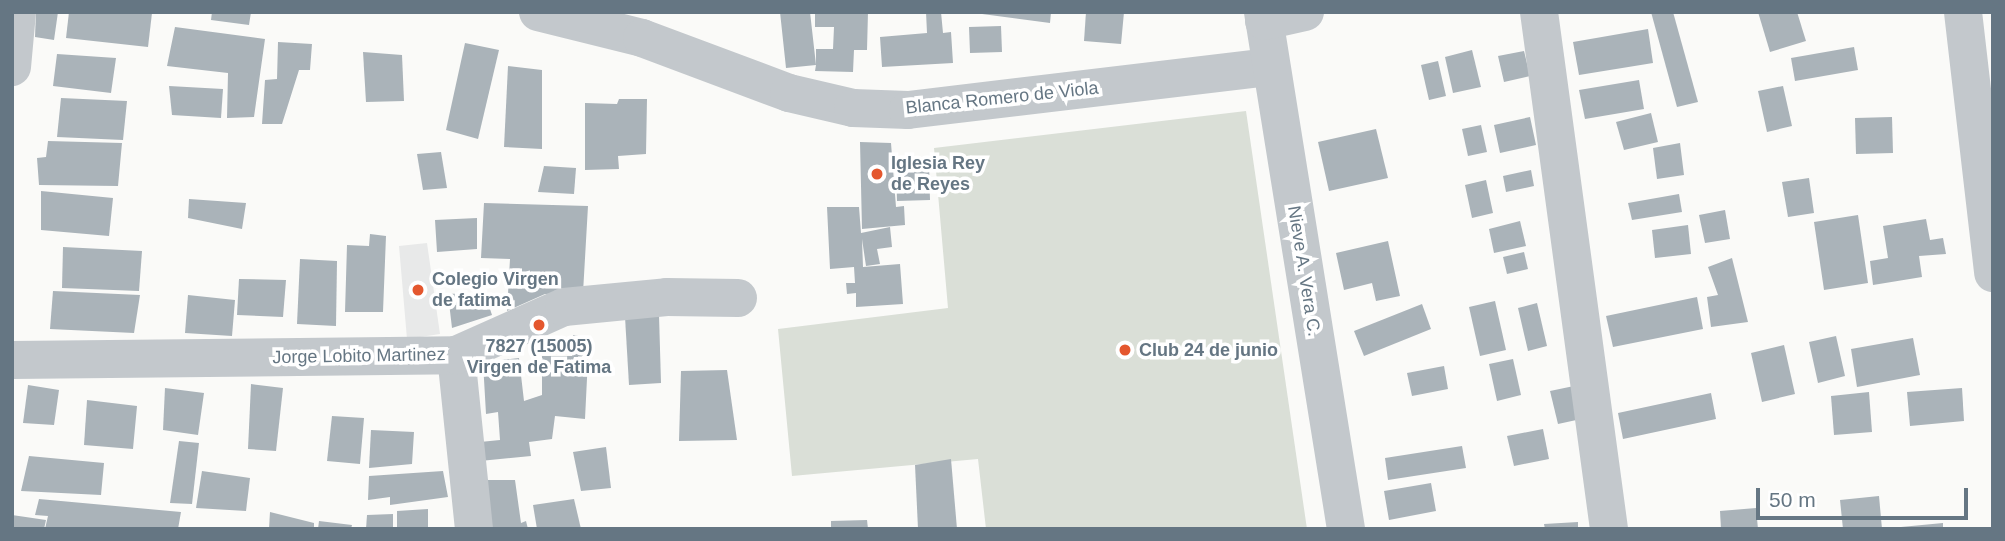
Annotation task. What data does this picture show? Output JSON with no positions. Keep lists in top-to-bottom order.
{
  "streets": {
    "street": ["Blanca Romero de Viola", "Nieve A. Vera C.", "Jorge Lobito Martinez"]
  },
  "crossings": [
    ["Blanca Romero de Viola", "Nieve A. Vera C."]
  ],
  "places": [
    "Iglesia Rey de Reyes",
    "Colegio Virgen de fatima",
    "7827 (15005) Virgen de Fatima",
    "Club 24 de junio"
  ],
  "scale_bar": "50 m"
}
